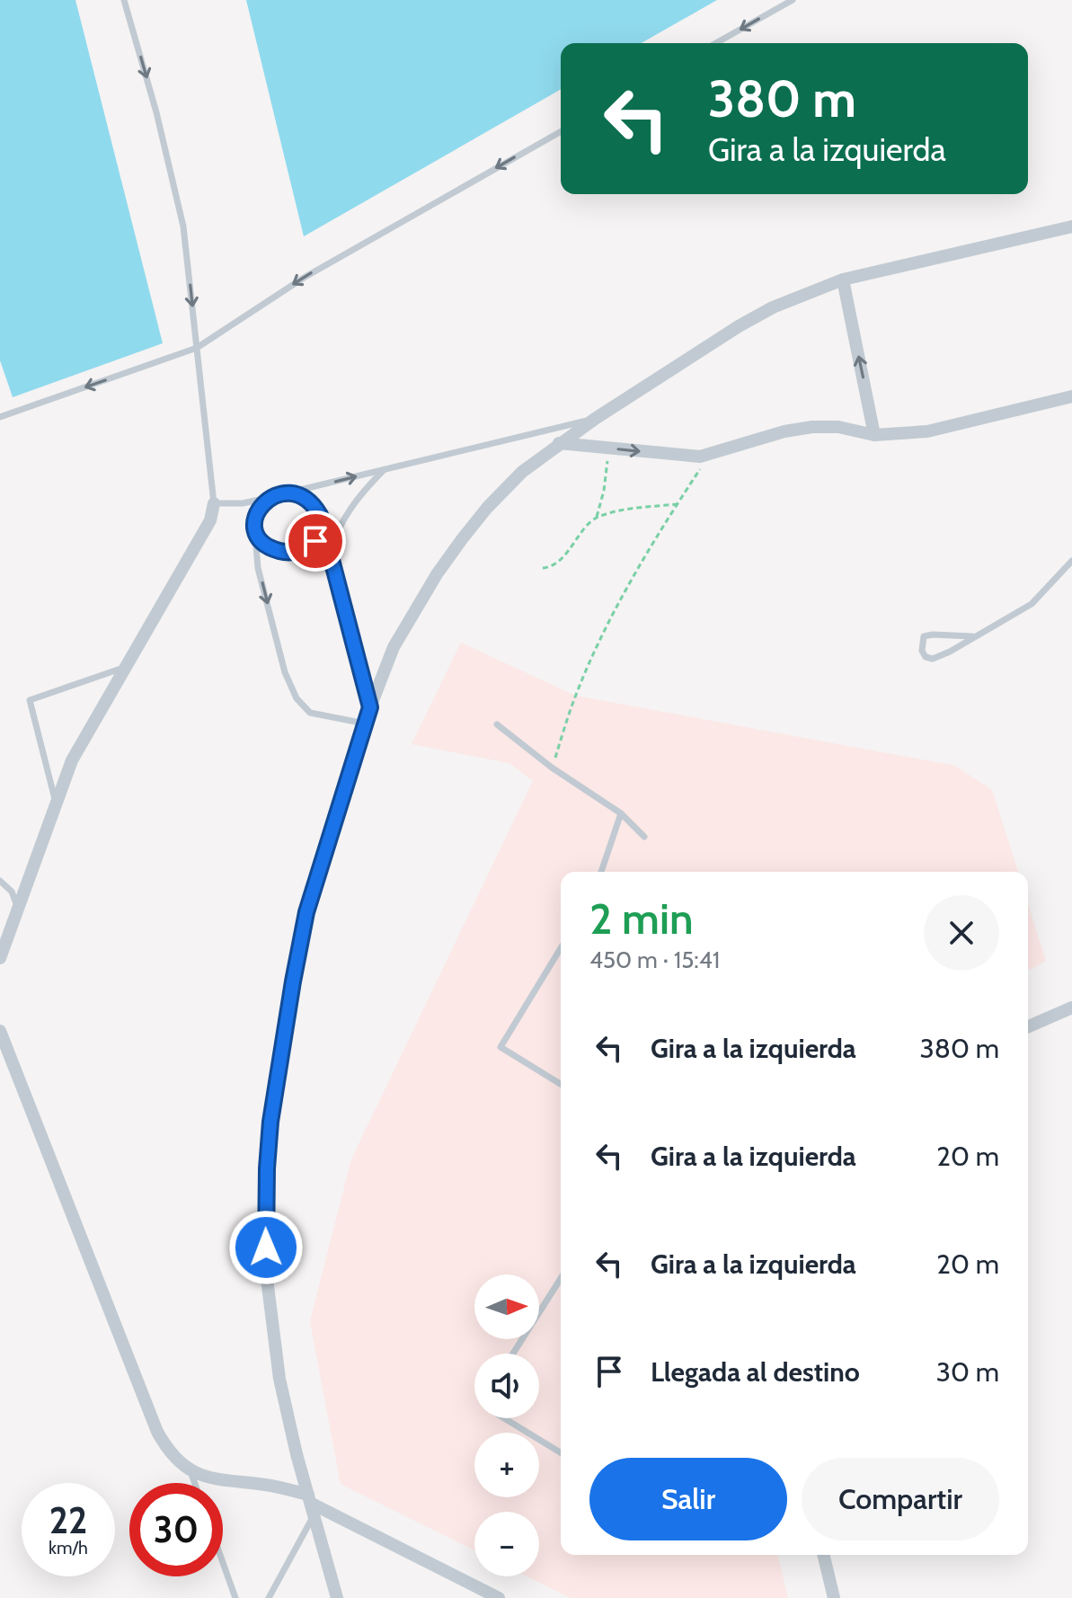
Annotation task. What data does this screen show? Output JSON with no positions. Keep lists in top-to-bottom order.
{
  "north": "right",
  "page": {
    "turn": ["380 m", "Gira a la izquierda"],
    "heading": ["2 min", "450 m · 15:41"],
    "list": [
      {
        "name": "Gira a la izquierda",
        "value": "380 m"
      },
      {
        "name": "Gira a la izquierda",
        "value": "20 m"
      },
      {
        "name": "Gira a la izquierda",
        "value": "20 m"
      },
      {
        "name": "Llegada al destino",
        "value": "30 m"
      }
    ],
    "map_buttons": ["+", "−"],
    "buttons": ["Salir", "Compartir"],
    "speed": "22 km/h",
    "limit": "30"
  }
}
